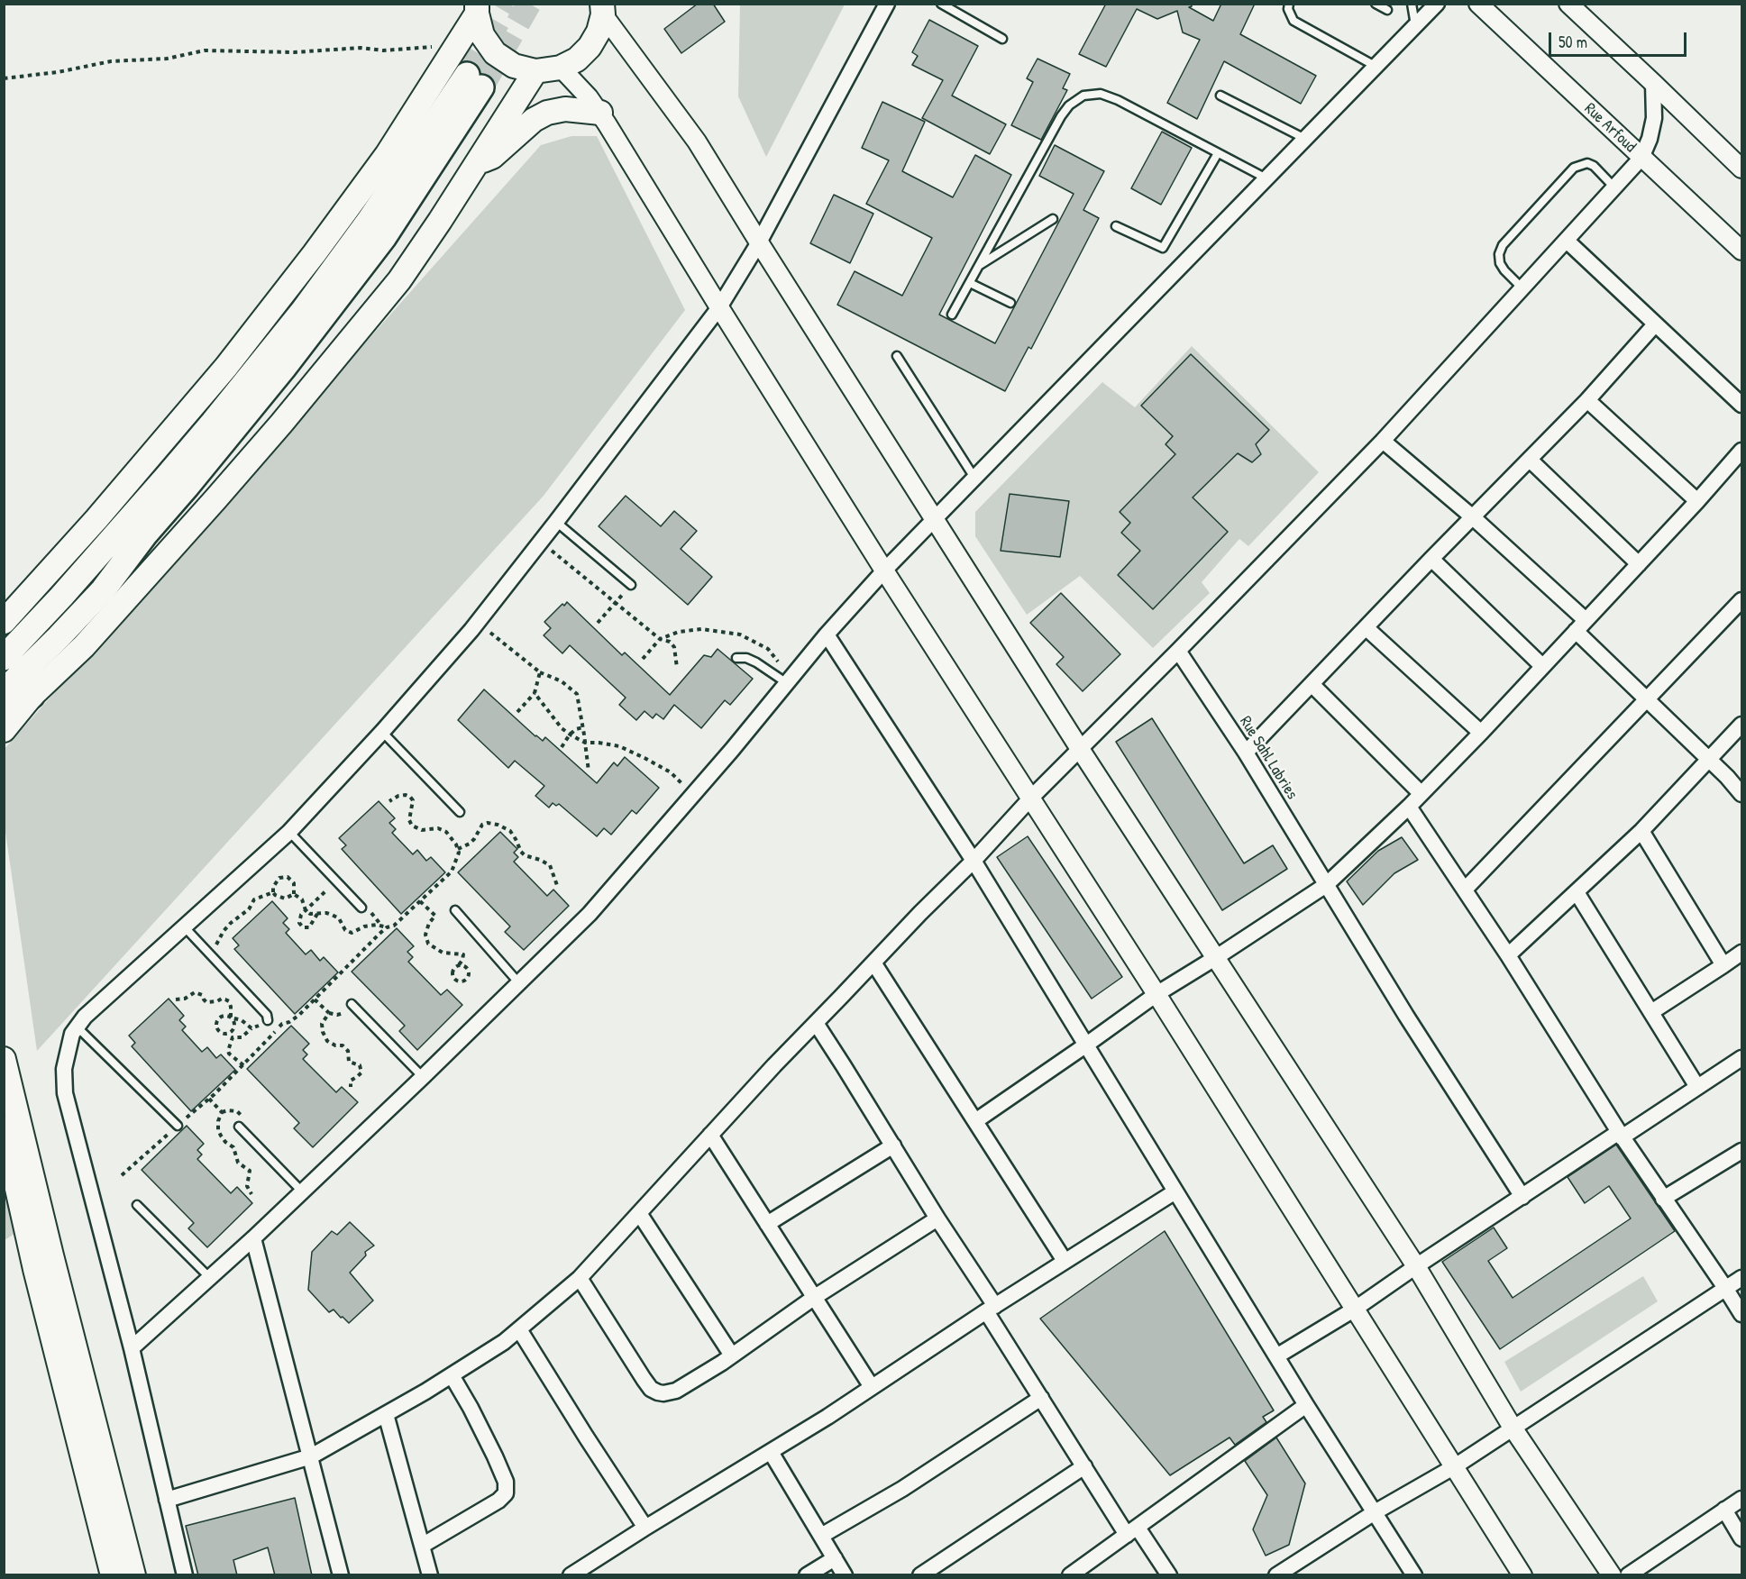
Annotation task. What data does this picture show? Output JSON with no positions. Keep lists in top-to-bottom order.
{
  "streets": {
    "street": ["Rue Arfoud", "Rue Sahl Labries"]
  },
  "scale_bar": "50 m"
}
